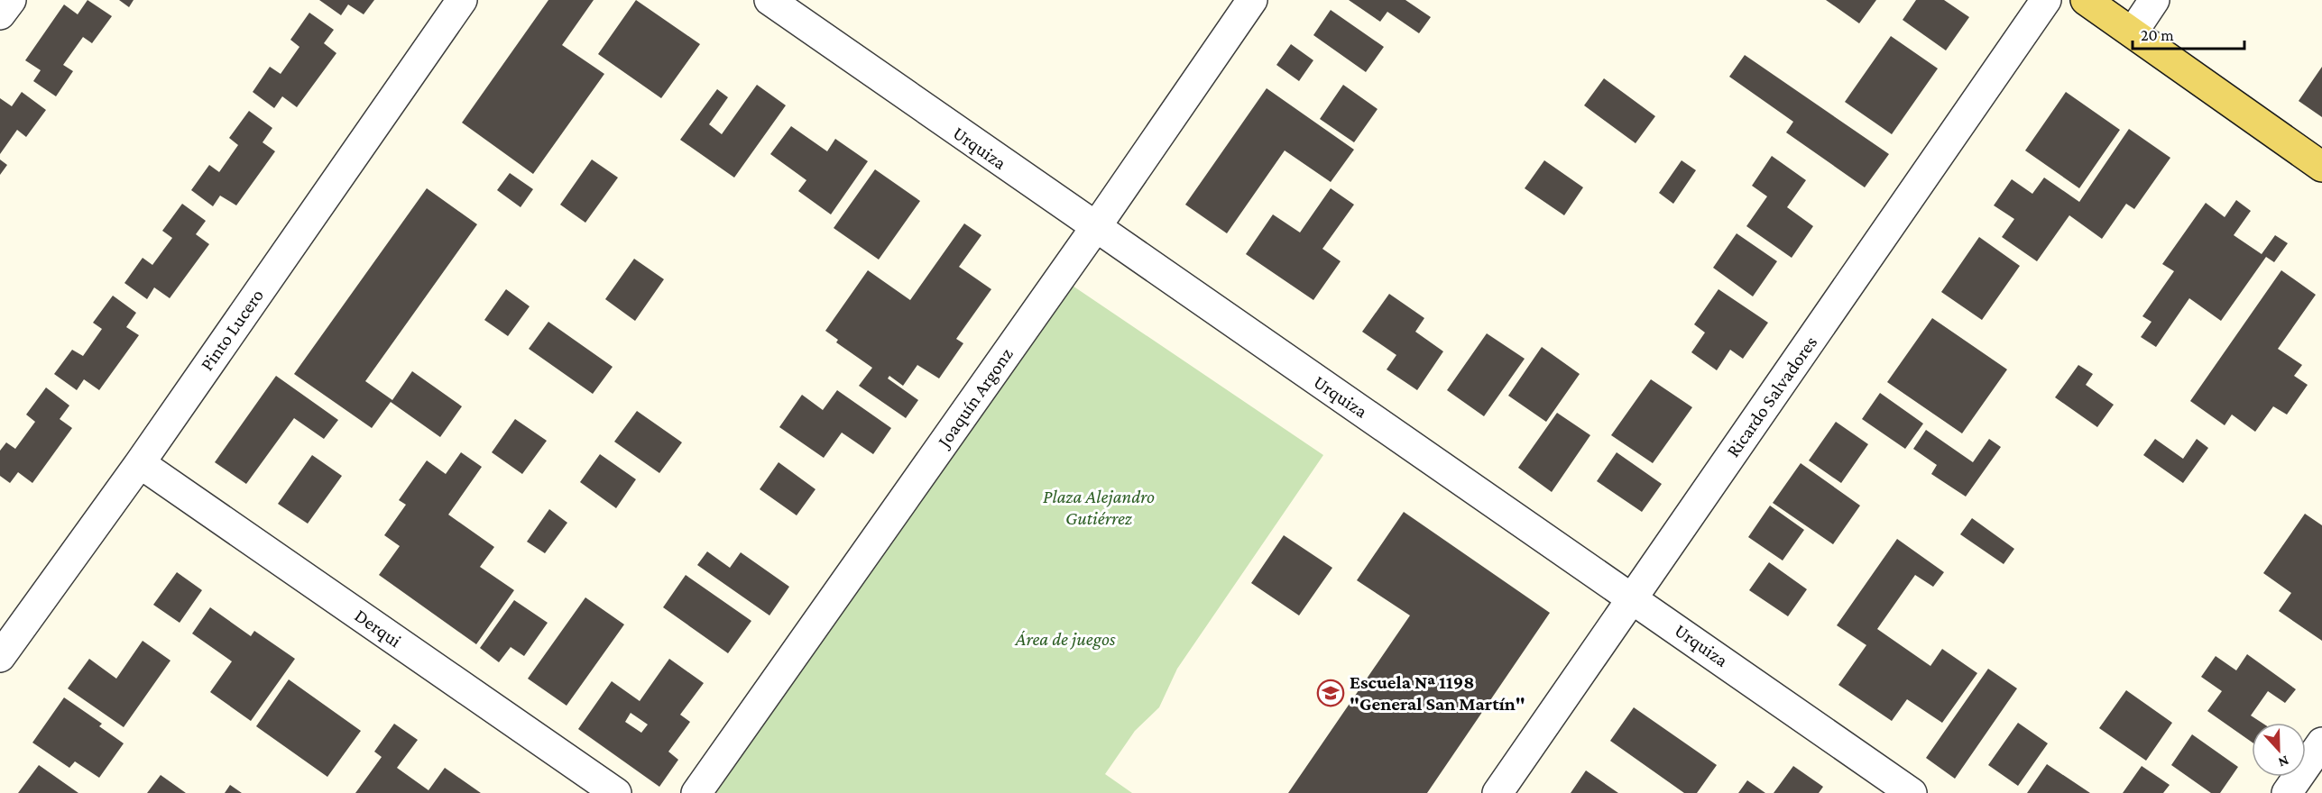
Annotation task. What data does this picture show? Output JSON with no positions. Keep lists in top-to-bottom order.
{
  "streets": {
    "street": [
      "Urquiza",
      "Pinto Lucero",
      "Ricardo Salvadores",
      "Joaquín Argonz",
      "Derqui"
    ]
  },
  "crossings": [
    ["Urquiza", "Ricardo Salvadores"],
    ["Urquiza", "Joaquín Argonz"],
    ["Pinto Lucero", "Derqui"]
  ],
  "parks": ["Plaza Alejandro Gutiérrez", "Área de juegos"],
  "places": {
    "school or university": ["Escuela Nª 1198 \"General San Martín\""]
  },
  "scale_bar": "20 m",
  "north": "bottom"
}
